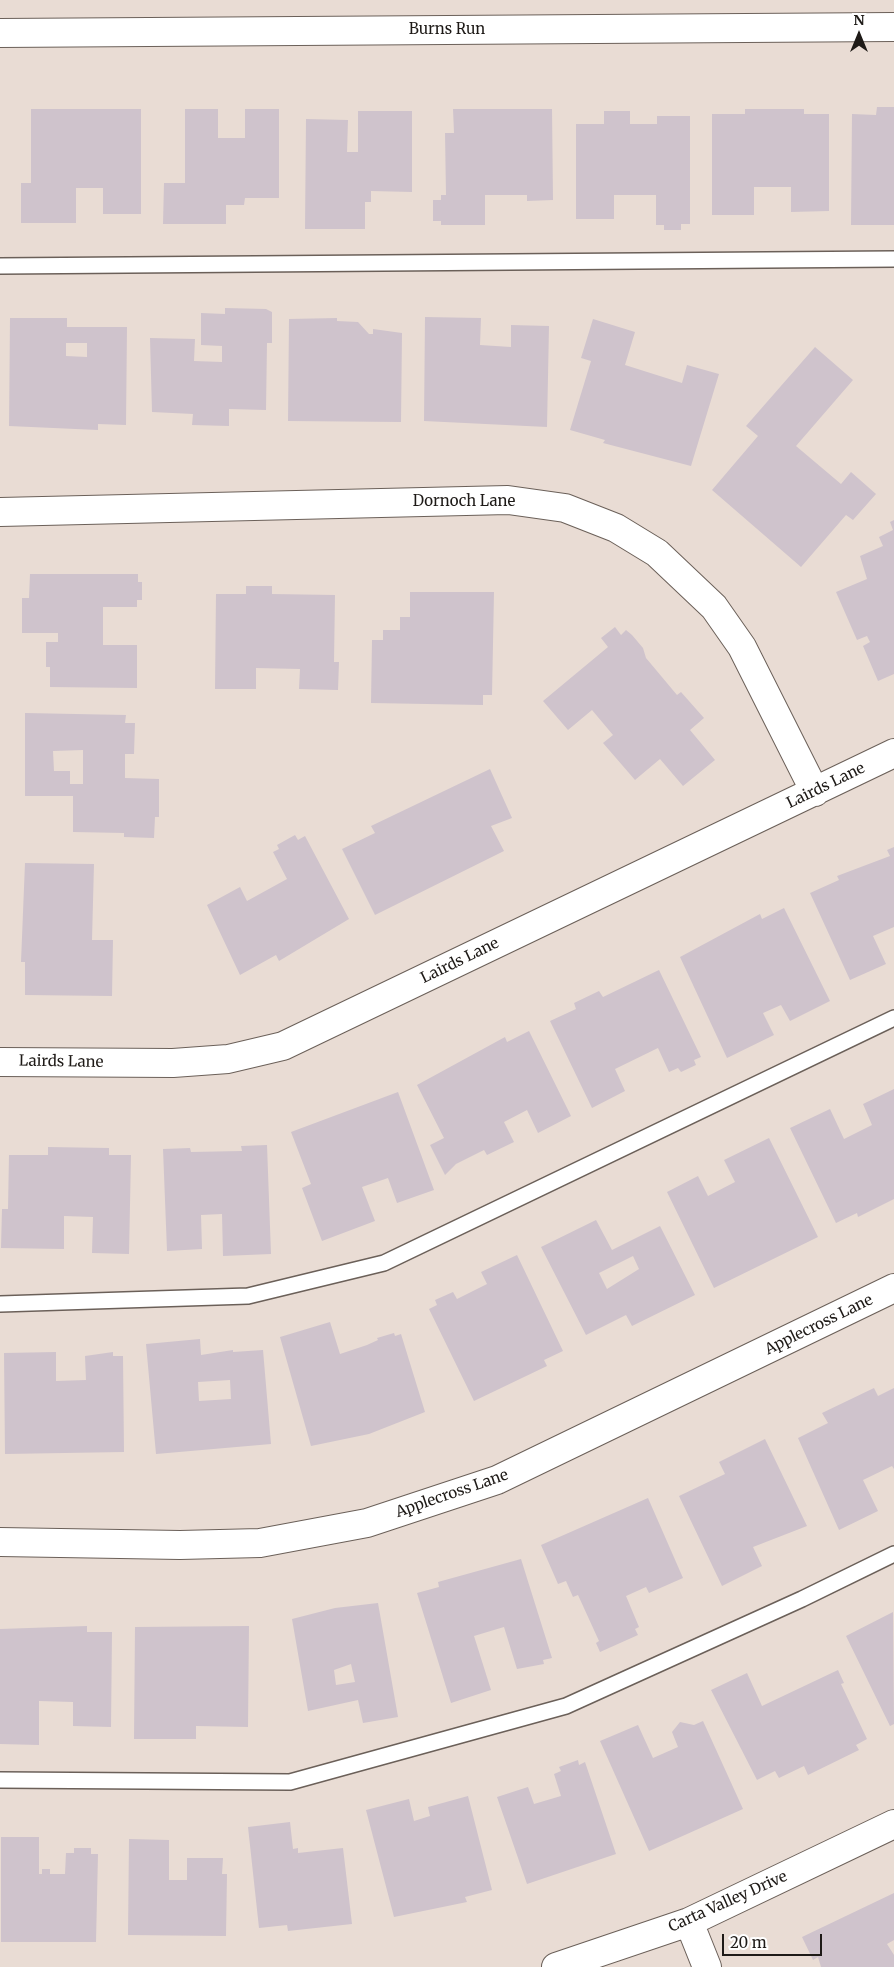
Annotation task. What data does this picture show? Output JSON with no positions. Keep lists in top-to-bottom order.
{
  "streets": {
    "street": [
      "Burns Run",
      "Dornoch Lane",
      "Lairds Lane",
      "Applecross Lane",
      "Carta Valley Drive"
    ]
  },
  "crossings": [
    ["Dornoch Lane", "Lairds Lane"]
  ],
  "scale_bar": "20 m",
  "north": "top"
}
